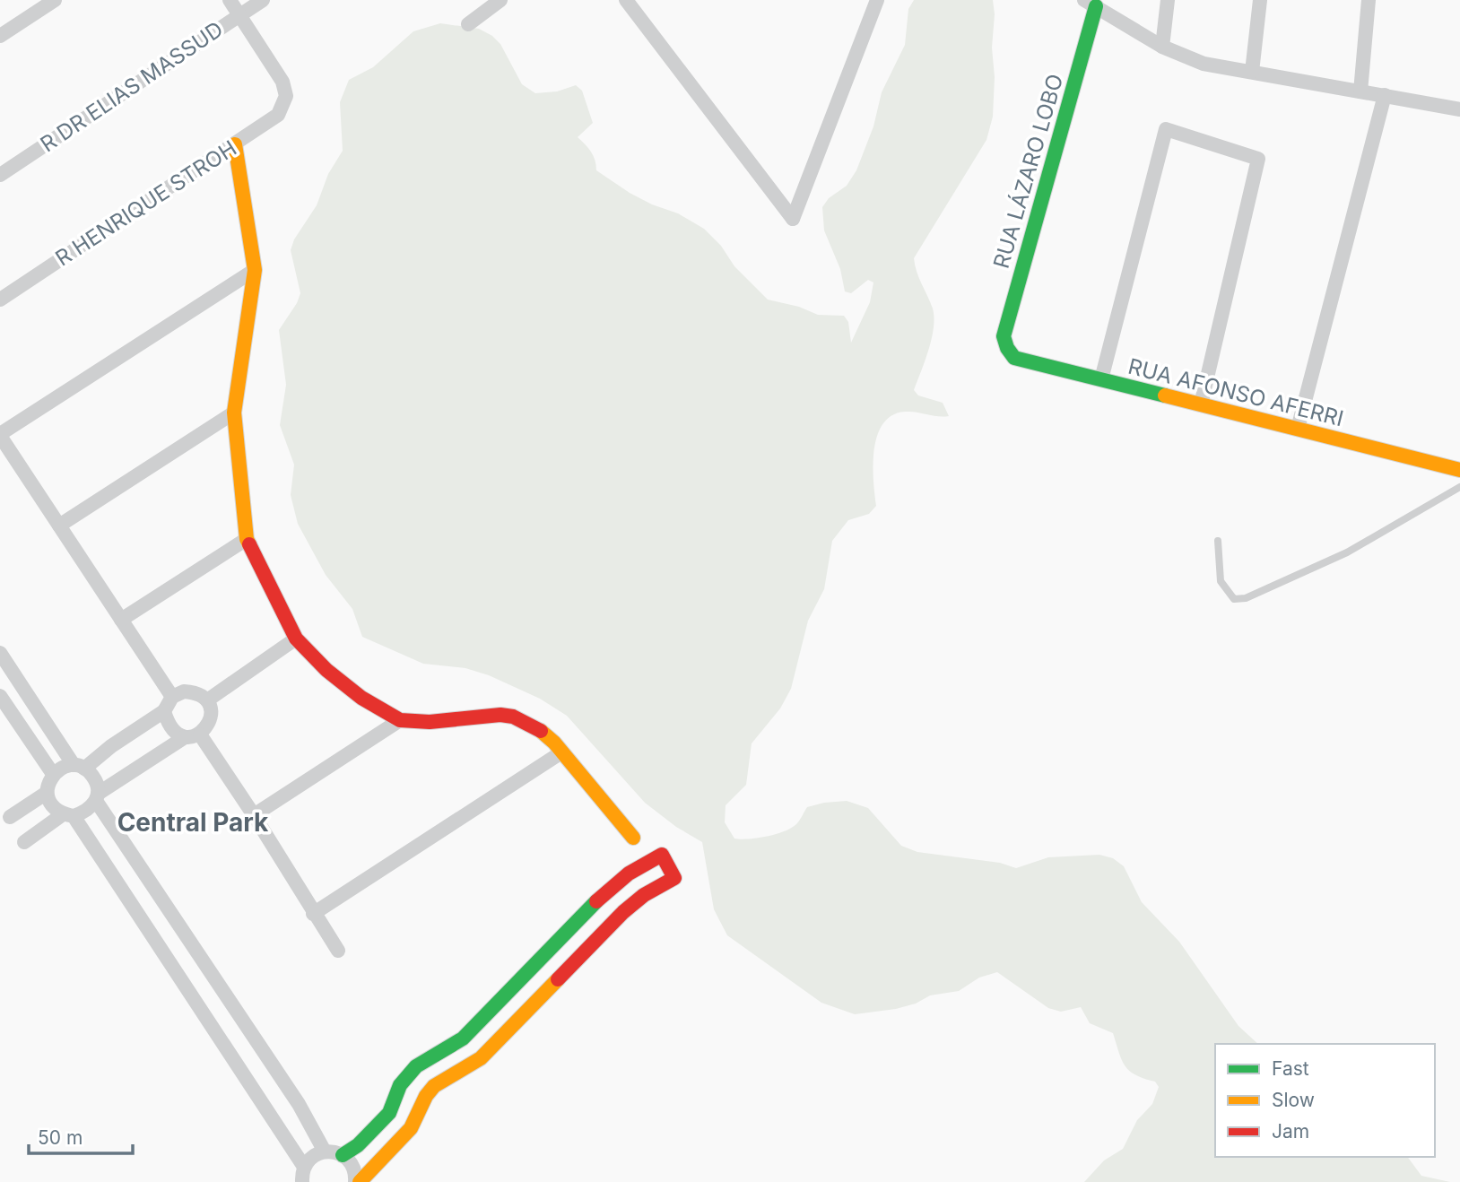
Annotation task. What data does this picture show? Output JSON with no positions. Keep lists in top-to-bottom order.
{
  "streets": {
    "street": [
      "R DR ELIAS MASSUD",
      "RUA LÁZARO LOBO",
      "R HENRIQUE STROH",
      "RUA AFONSO AFERRI"
    ]
  },
  "crossings": [
    ["R DR ELIAS MASSUD", "R HENRIQUE STROH"],
    ["RUA LÁZARO LOBO", "RUA AFONSO AFERRI"]
  ],
  "districts": ["Central Park"],
  "legend": ["Fast", "Slow", "Jam"],
  "scale_bar": "50 m"
}
